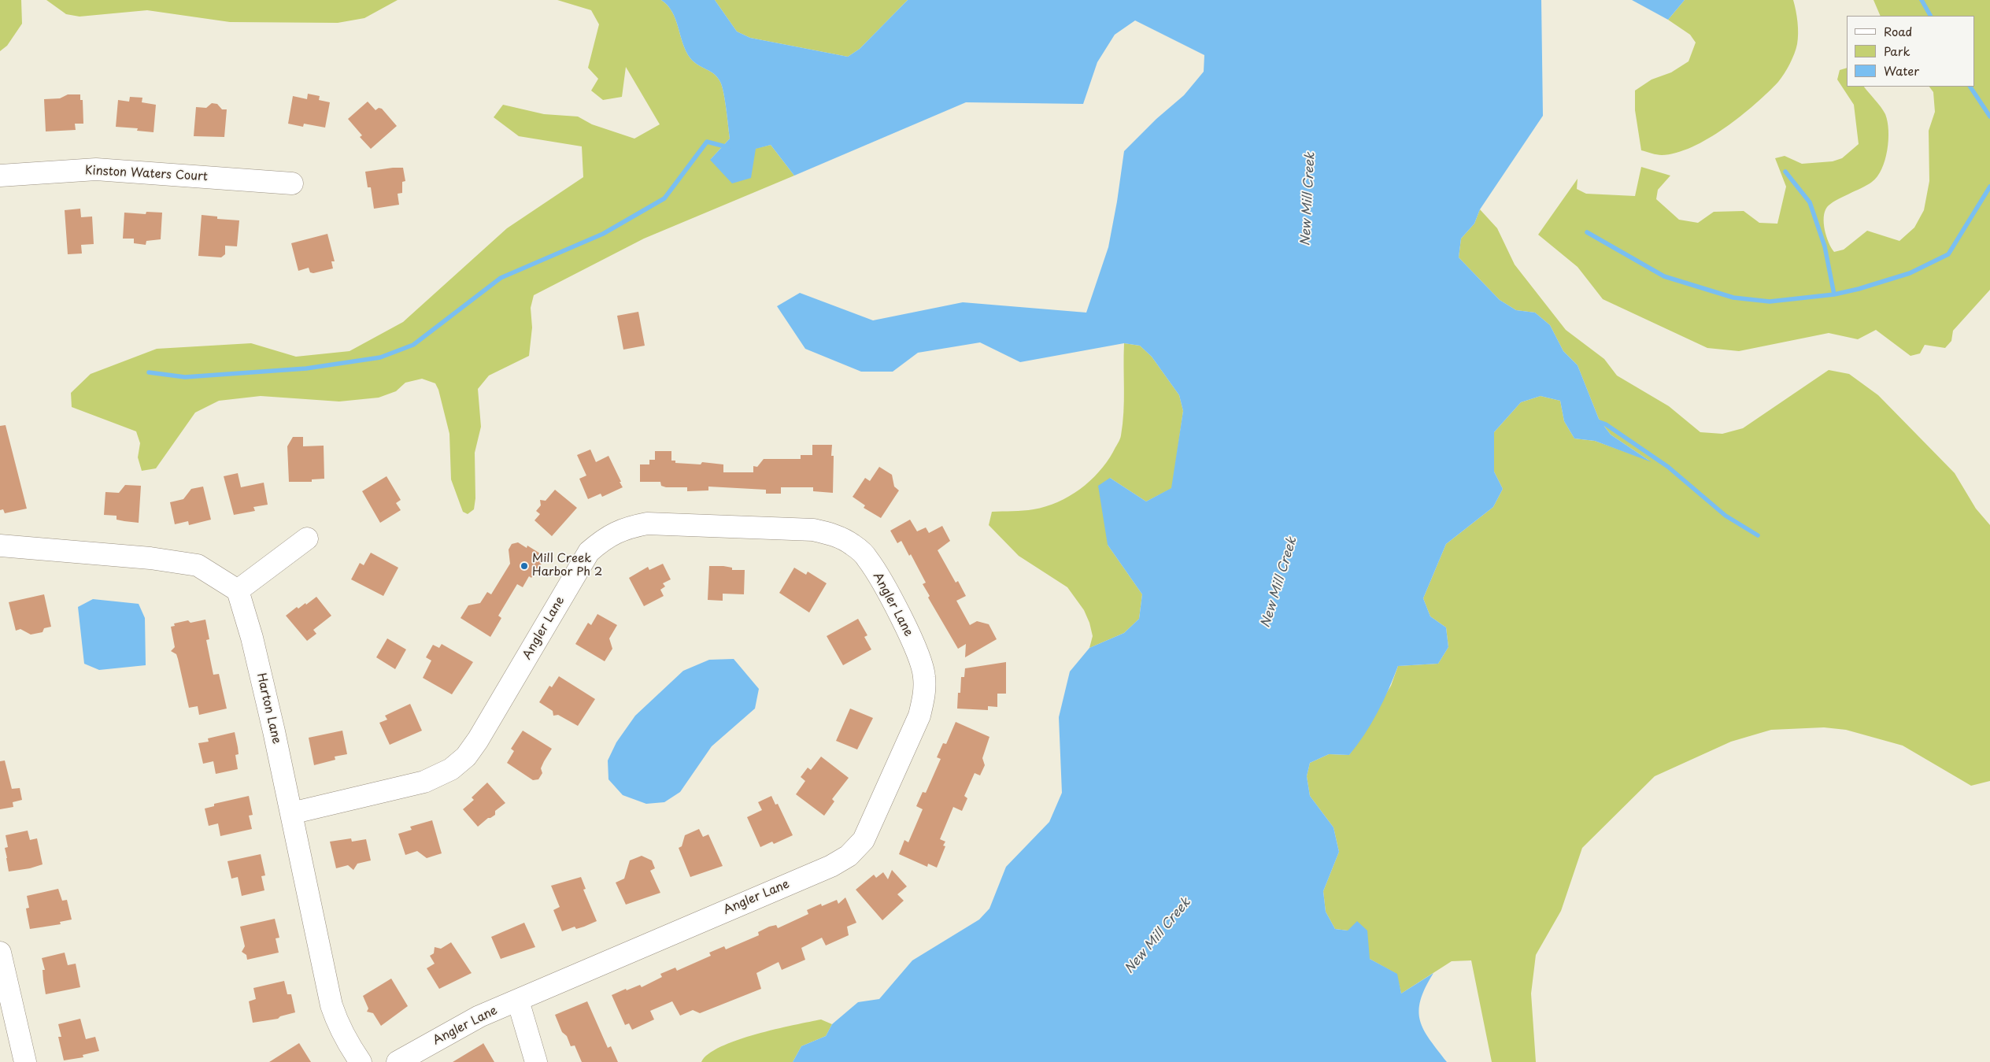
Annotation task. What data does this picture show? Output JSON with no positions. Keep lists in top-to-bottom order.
{
  "streets": {
    "street": ["Kinston Waters Court", "Angler Lane", "Harton Lane"]
  },
  "crossings": [
    ["Angler Lane", "Harton Lane"]
  ],
  "water": ["New Mill Creek"],
  "places": ["Mill Creek Harbor Ph 2"],
  "legend": ["Road", "Park", "Water"]
}
